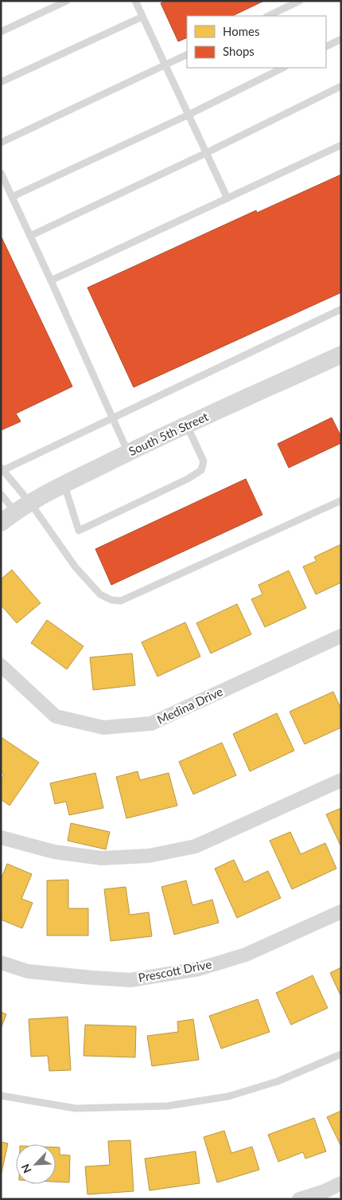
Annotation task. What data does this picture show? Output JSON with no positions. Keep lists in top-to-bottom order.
{
  "streets": {
    "street": ["South 5th Street", "Medina Drive", "Prescott Drive"]
  },
  "legend": ["Homes", "Shops"],
  "north": "bottom left"
}
